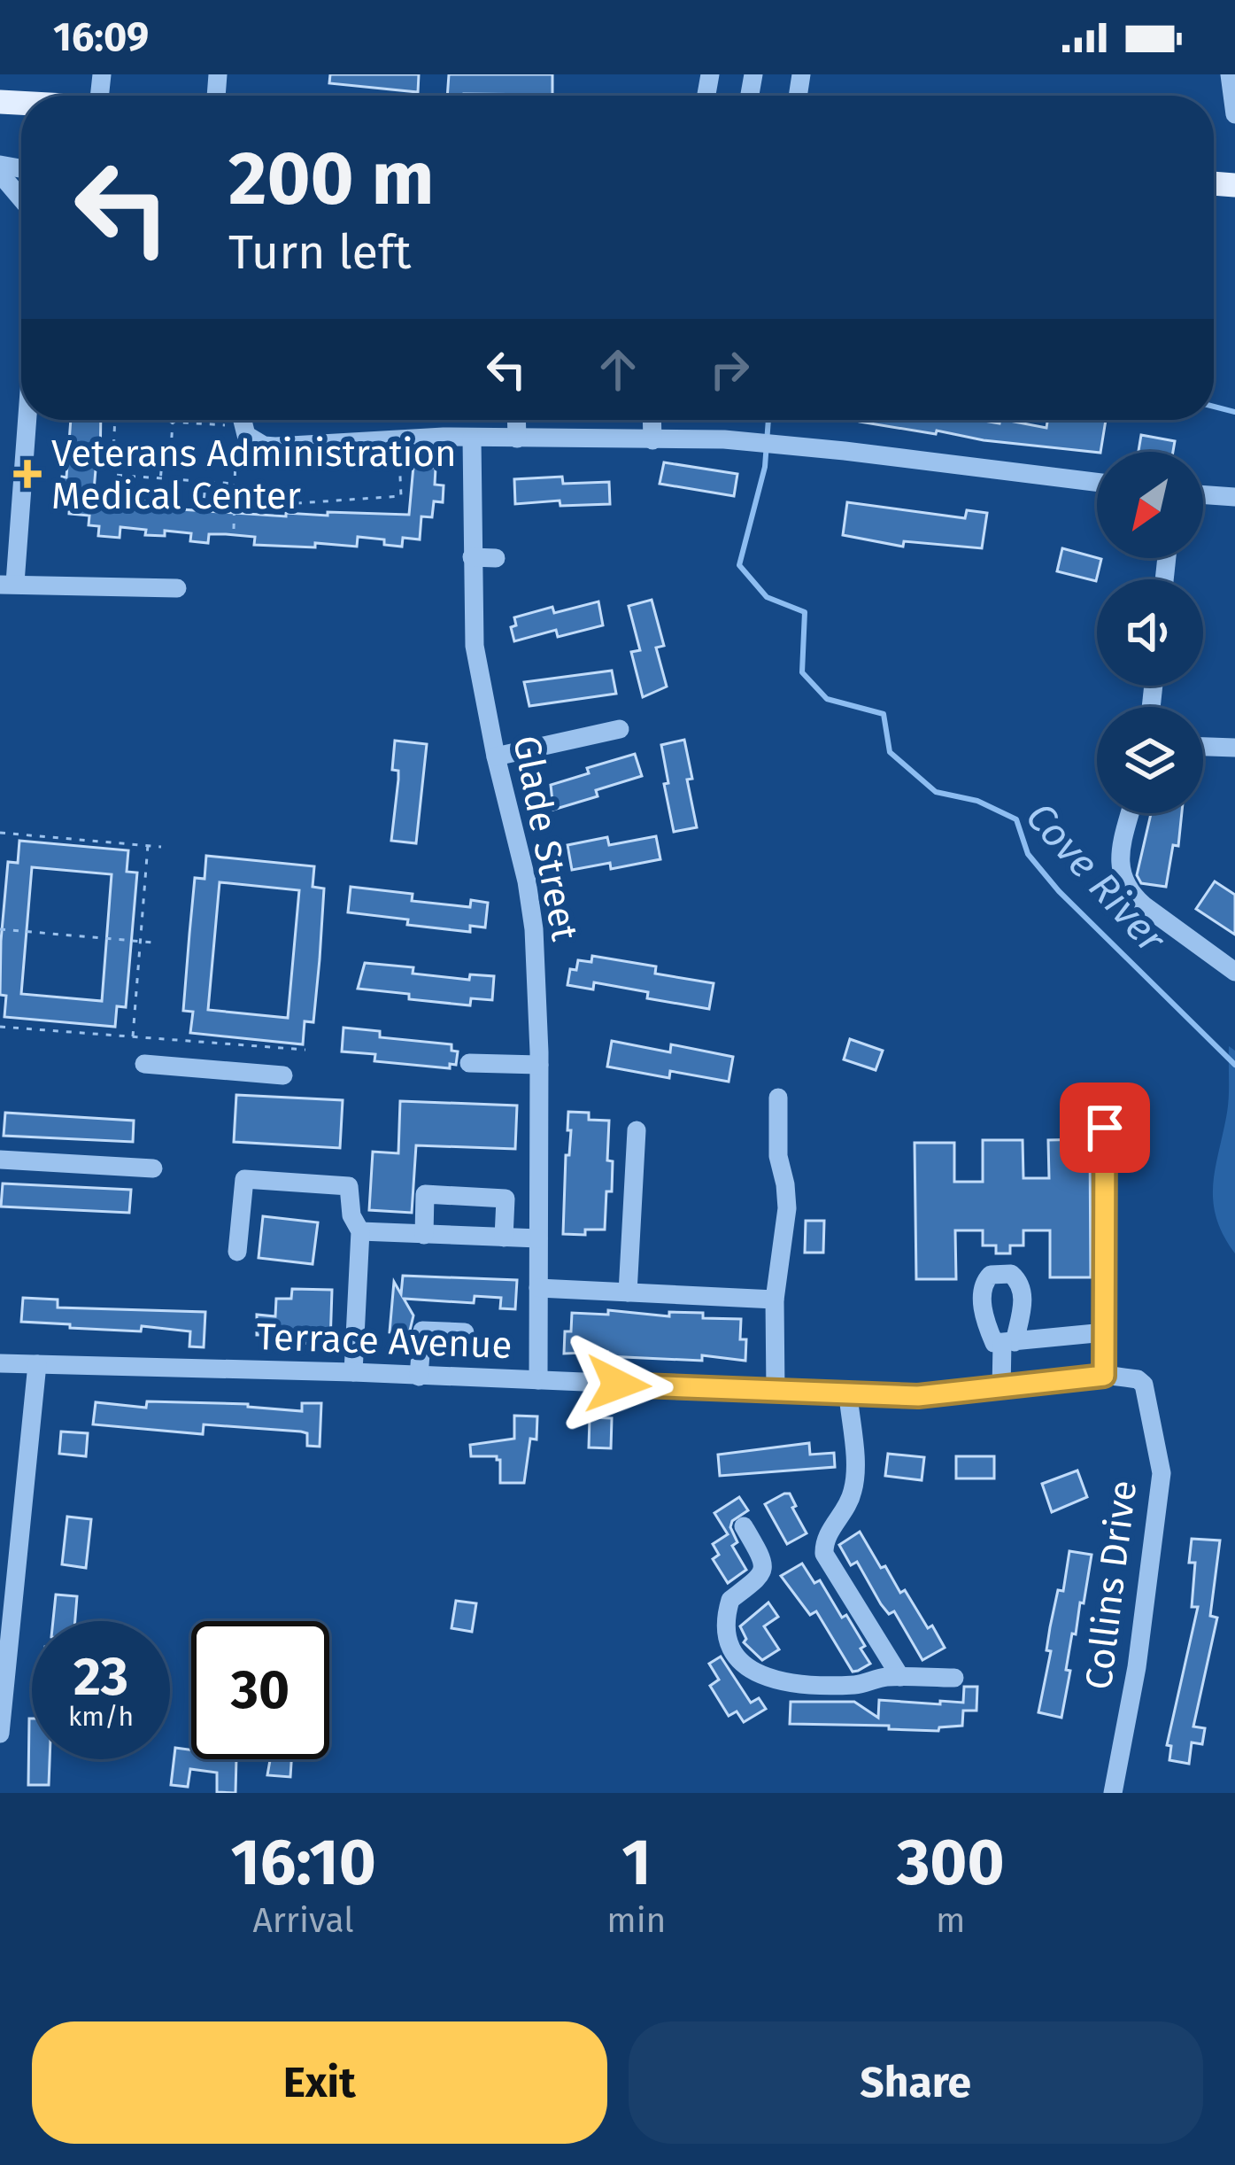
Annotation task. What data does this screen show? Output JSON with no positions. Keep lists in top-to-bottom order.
{
  "streets": {
    "street": ["Glade Street", "Terrace Avenue", "Collins Drive"]
  },
  "crossings": [
    ["Glade Street", "Terrace Avenue"],
    ["Terrace Avenue", "Collins Drive"]
  ],
  "water": ["Cove River"],
  "places": {
    "health": ["Veterans Administration Medical Center"]
  },
  "north": "bottom left",
  "page": {
    "status": "16:09",
    "turn": ["200 m", "Turn left"],
    "speed": "23 km/h",
    "limit": "30",
    "eta": [
      "16:10",
      "Arrival",
      "1",
      "min",
      "300",
      "m"
    ],
    "buttons": ["Exit", "Share"]
  }
}
